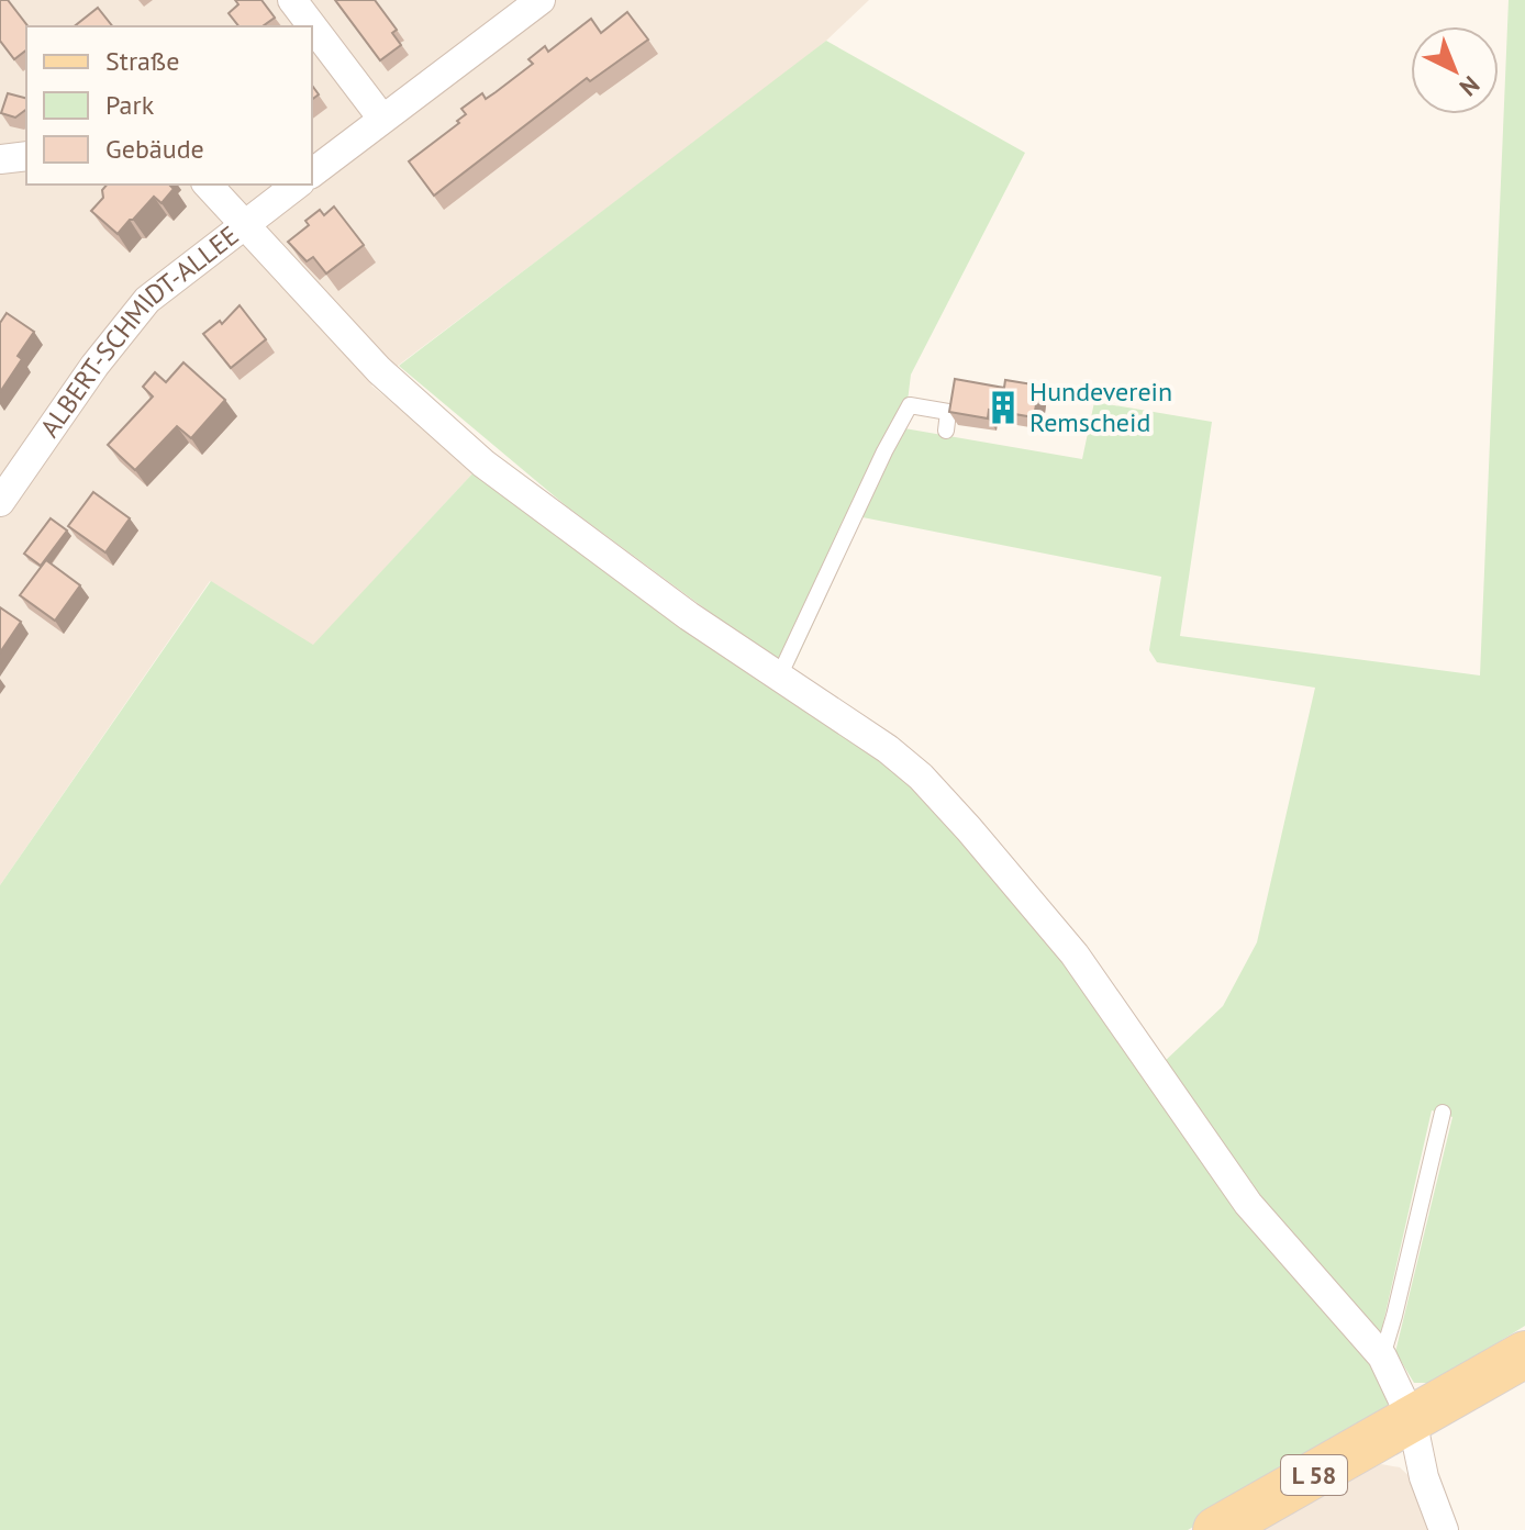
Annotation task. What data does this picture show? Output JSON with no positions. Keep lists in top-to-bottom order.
{
  "streets": {
    "main road": ["L 58"],
    "street": ["ALBERT-SCHMIDT-ALLEE"]
  },
  "places": {
    "building": ["Hundeverein Remscheid"]
  },
  "legend": ["Straße", "Park", "Gebäude"],
  "north": "bottom right"
}
